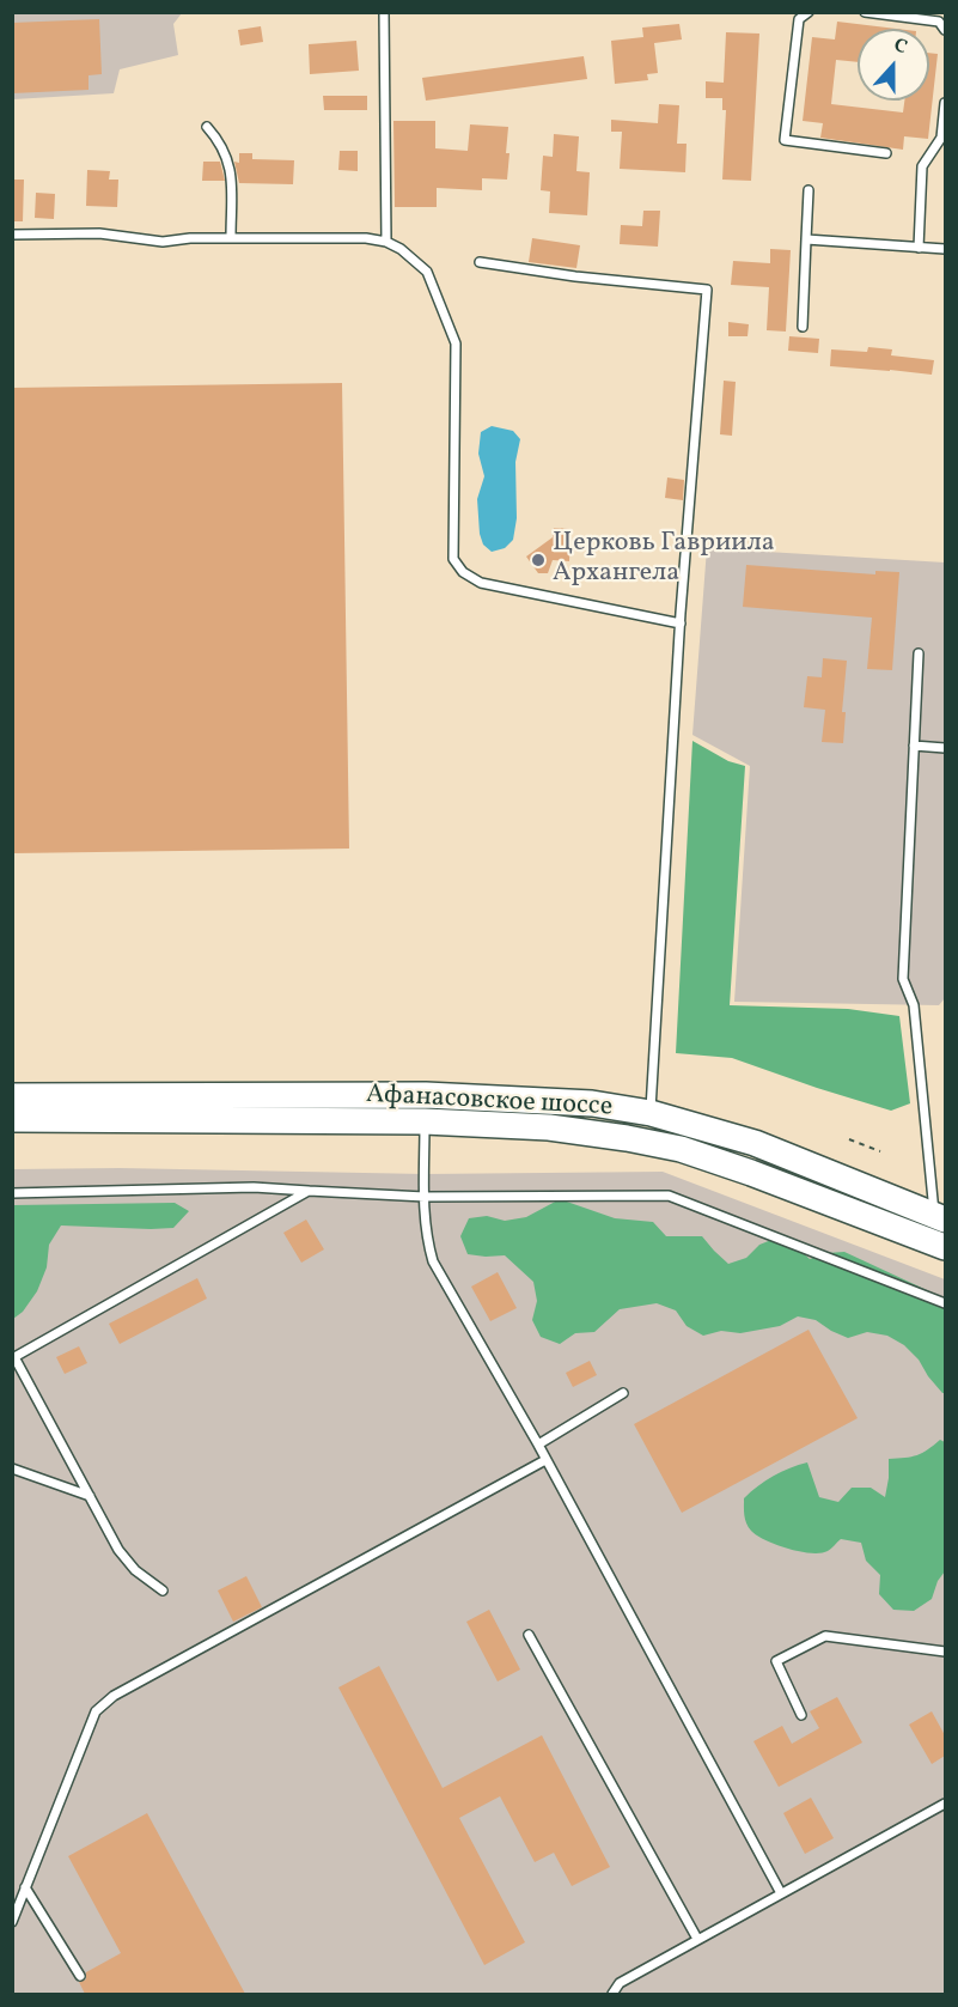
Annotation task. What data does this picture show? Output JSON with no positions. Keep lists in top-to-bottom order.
{
  "streets": {
    "main road": ["Афанасовское шоссе"]
  },
  "places": ["Церковь Гавриила Архангела"],
  "north": "top"
}
